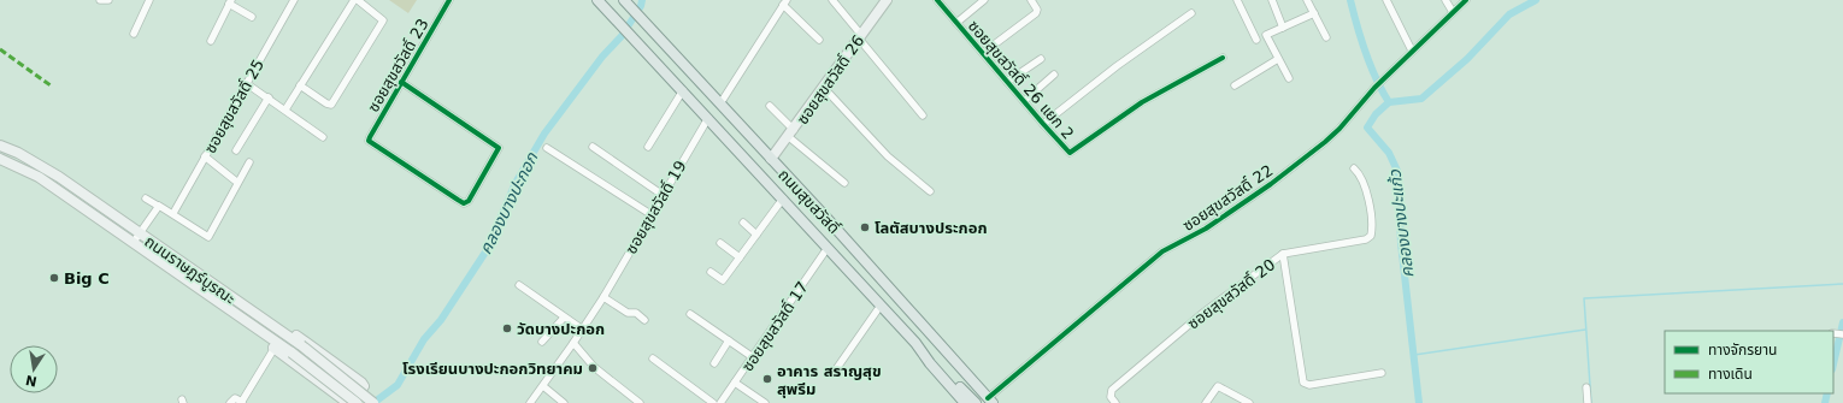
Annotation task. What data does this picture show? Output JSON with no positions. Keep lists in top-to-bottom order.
{
  "streets": {
    "main road": ["ซอยสุขสวัสดิ์ 26", "ถนนสุขสวัสดิ์", "ถนนราษฎร์บูรณะ"],
    "street": [
      "ซอยสุขสวัสดิ์ 23",
      "ซอยสุขสวัสดิ์ 26 แยก 2",
      "ซอยสุขสวัสดิ์ 25",
      "ซอยสุขสวัสดิ์ 22",
      "ซอยสุขสวัสดิ์ 19",
      "ซอยสุขสวัสดิ์ 20",
      "ซอยสุขสวัสดิ์ 17"
    ]
  },
  "crossings": [
    ["ซอยสุขสวัสดิ์ 26", "ถนนสุขสวัสดิ์"],
    ["ซอยสุขสวัสดิ์ 22", "ถนนสุขสวัสดิ์"],
    ["ถนนสุขสวัสดิ์", "ซอยสุขสวัสดิ์ 19"],
    ["ถนนสุขสวัสดิ์", "ซอยสุขสวัสดิ์ 17"]
  ],
  "water": ["คลองบางปะกอก", "คลองบางปะแก้ว"],
  "places": [
    "โลตัสบางประกอก",
    "Big C",
    "วัดบางปะกอก",
    "โรงเรียนบางปะกอกวิทยาคม",
    "อาคาร สราญสุข สุพรีม"
  ],
  "legend": ["ทางจักรยาน", "ทางเดิน"],
  "north": "bottom"
}
